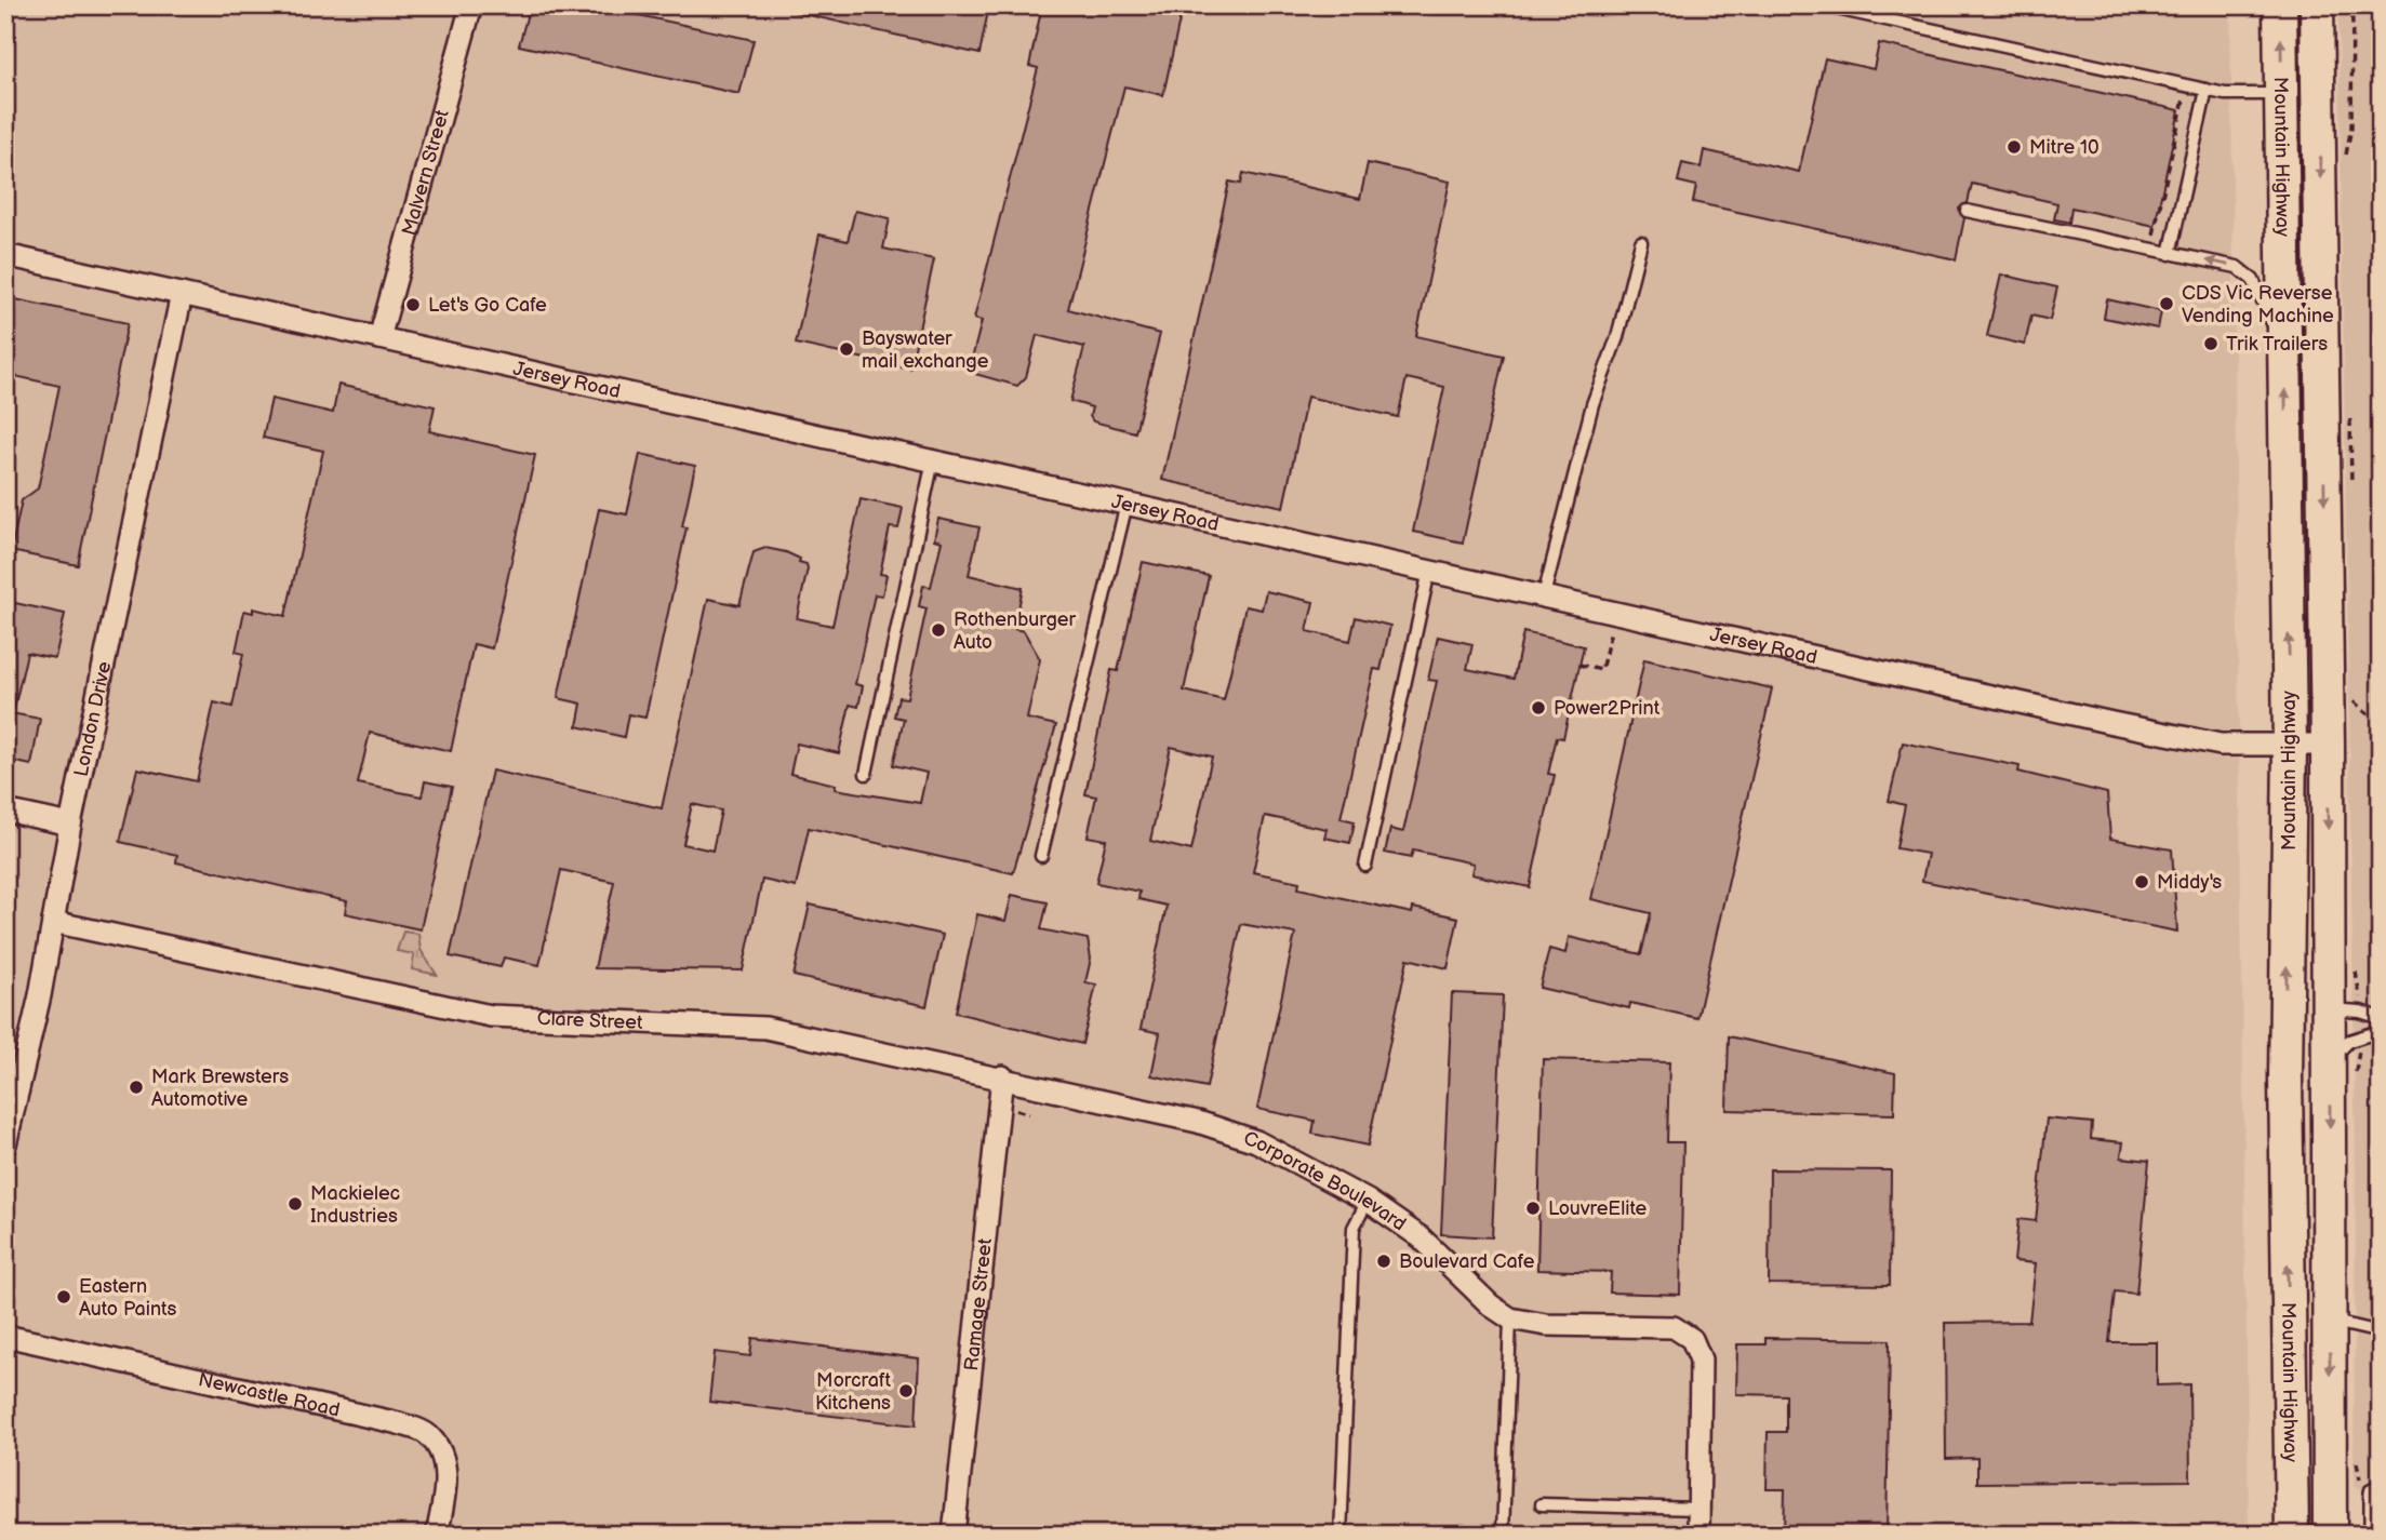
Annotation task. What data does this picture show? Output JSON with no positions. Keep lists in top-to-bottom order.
{
  "streets": {
    "main road": ["Mountain Highway"],
    "street": [
      "Malvern Street",
      "Jersey Road",
      "London Drive",
      "Clare Street",
      "Corporate Boulevard",
      "Ramage Street",
      "Newcastle Road"
    ]
  },
  "crossings": [
    ["Mountain Highway", "Jersey Road"],
    ["Malvern Street", "Jersey Road"],
    ["Jersey Road", "London Drive"],
    ["London Drive", "Clare Street"],
    ["Clare Street", "Corporate Boulevard"],
    ["Clare Street", "Ramage Street"]
  ],
  "places": [
    "Mitre 10",
    "CDS Vic Reverse Vending Machine",
    "Let's Go Cafe",
    "Trik Trailers",
    "Bayswater mail exchange",
    "Rothenburger Auto",
    "Power2Print",
    "Middy's",
    "Mark Brewsters Automotive",
    "Mackielec Industries",
    "LouvreElite",
    "Boulevard Cafe",
    "Eastern Auto Paints",
    "Morcraft Kitchens"
  ]
}
